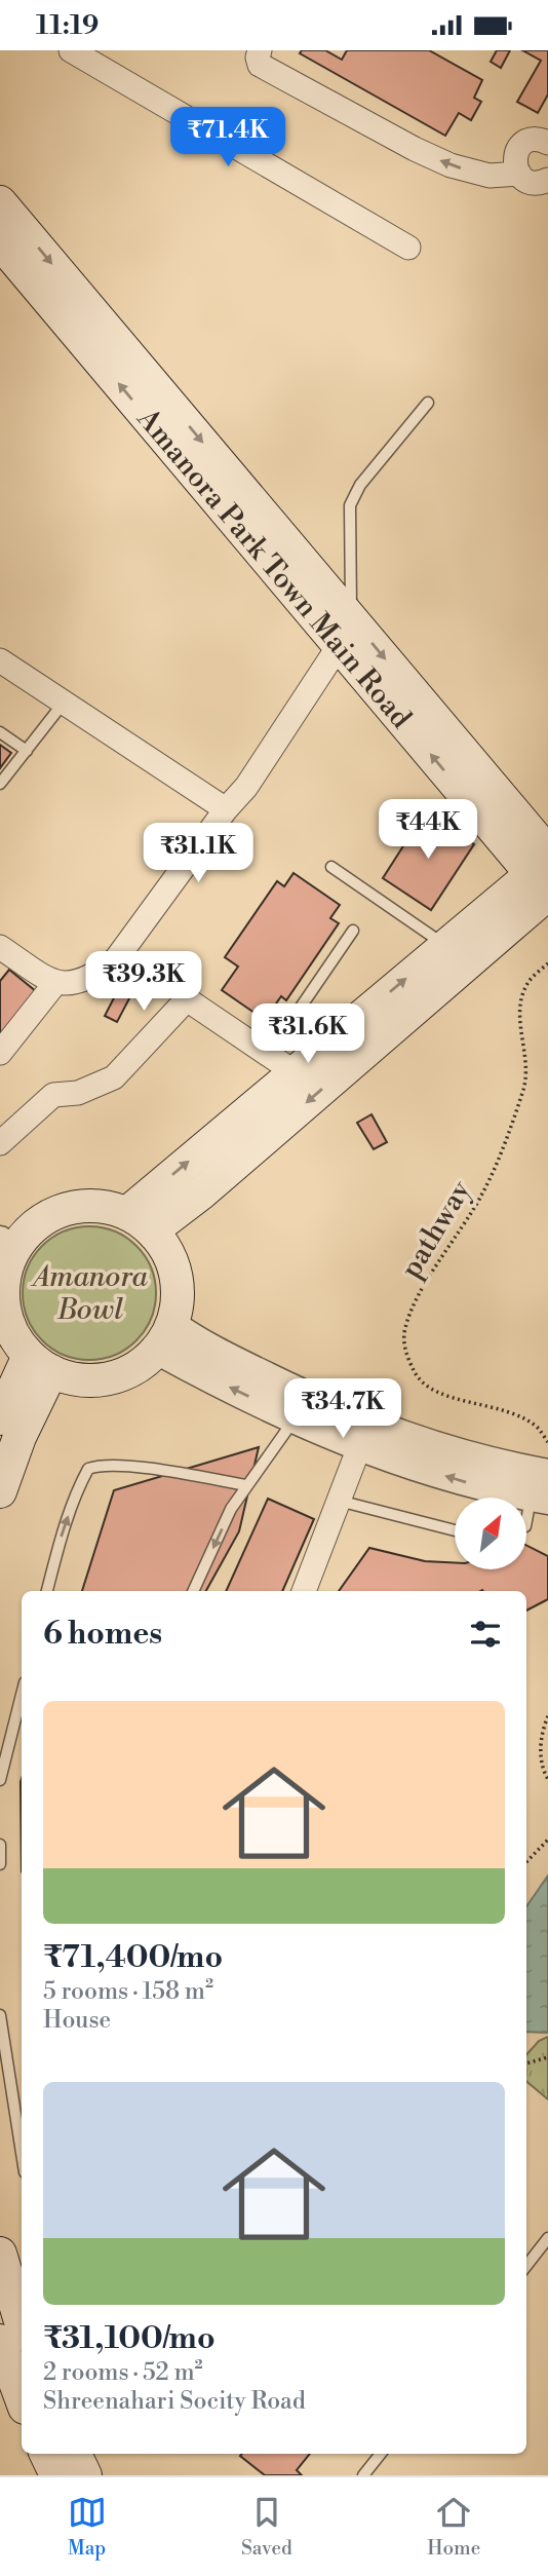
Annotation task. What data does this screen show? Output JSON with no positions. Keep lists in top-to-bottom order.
{
  "streets": {
    "main road": ["Amanora Park Town Main Road"],
    "path": ["pathway"]
  },
  "parks": ["Amanora Bowl"],
  "north": "top right",
  "page": {
    "status": "11:19",
    "price": [
      "₹71.4K",
      "₹44K",
      "₹31.1K",
      "₹39.3K",
      "₹31.6K",
      "₹34.7K"
    ],
    "heading": "6 homes",
    "list": [
      {
        "name": "₹71,400/mo",
        "note": "5 rooms · 158 m² · House"
      },
      {
        "name": "₹31,100/mo",
        "note": "2 rooms · 52 m² · Shreenahari Socity Road"
      }
    ],
    "tabs": ["Map", "Saved", "Home"]
  }
}
